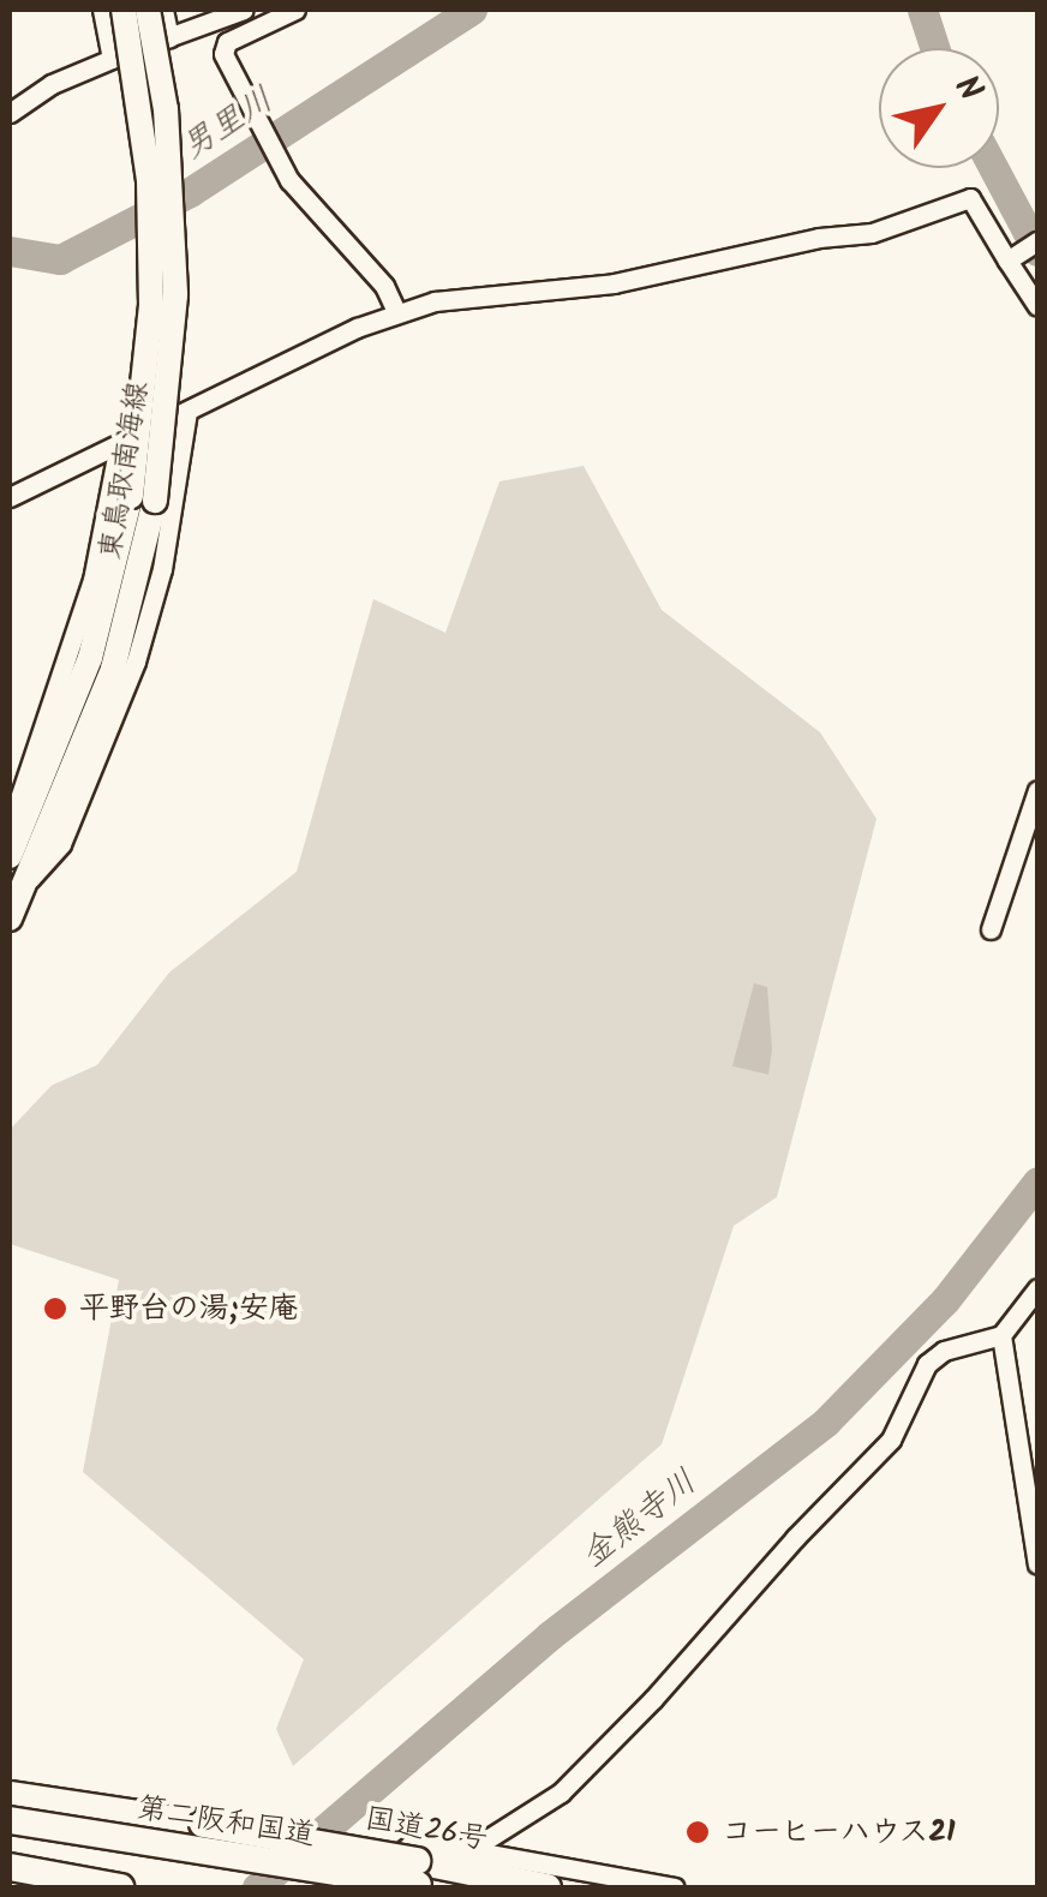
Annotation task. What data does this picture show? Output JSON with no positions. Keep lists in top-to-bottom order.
{
  "streets": {
    "highway": ["第二阪和国道", "国道26号"],
    "main road": ["東鳥取南海線"]
  },
  "crossings": [
    ["第二阪和国道", "国道26号"]
  ],
  "water": ["男里川", "金熊寺川"],
  "places": ["平野台の湯;安庵", "コーヒーハウス21"],
  "north": "top right"
}
